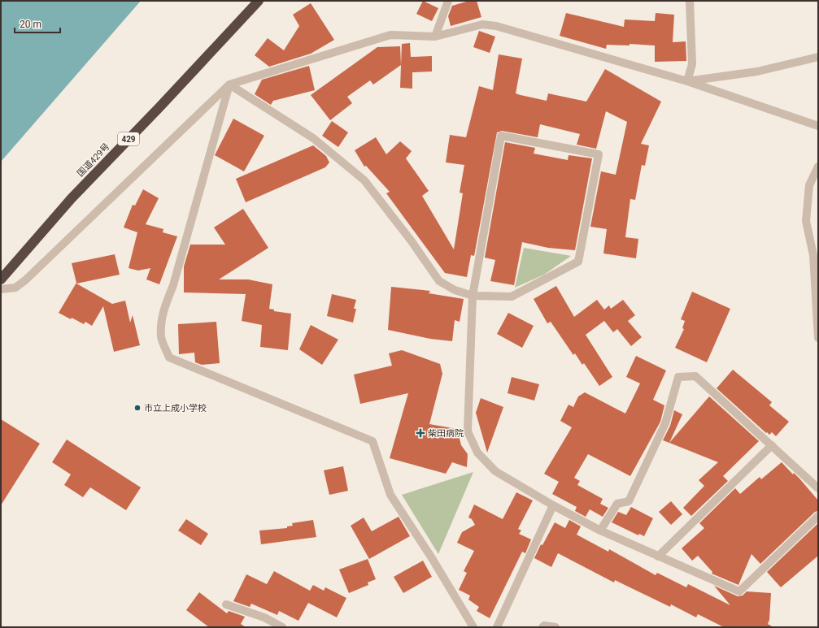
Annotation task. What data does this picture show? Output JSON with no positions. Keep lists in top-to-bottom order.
{
  "streets": {
    "highway": ["429", "国道429号"]
  },
  "places": {
    "other": ["市立上成小学校"],
    "health": ["柴田病院"]
  },
  "scale_bar": "20 m"
}
